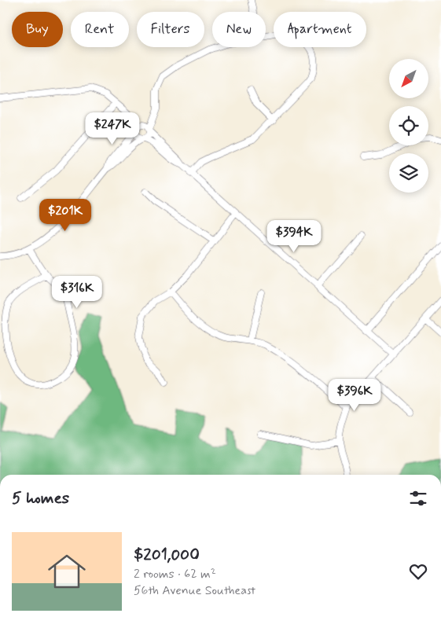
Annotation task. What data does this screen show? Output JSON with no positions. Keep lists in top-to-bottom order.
{
  "north": "bottom left",
  "page": {
    "chip": [
      "Buy",
      "Rent",
      "Filters",
      "New",
      "Apartment"
    ],
    "price": [
      "$247K",
      "$201K",
      "$394K",
      "$316K",
      "$396K"
    ],
    "heading": "5 homes",
    "list": [
      {
        "name": "$201,000",
        "note": "2 rooms · 62 m² · 56th Avenue Southeast"
      }
    ]
  }
}
